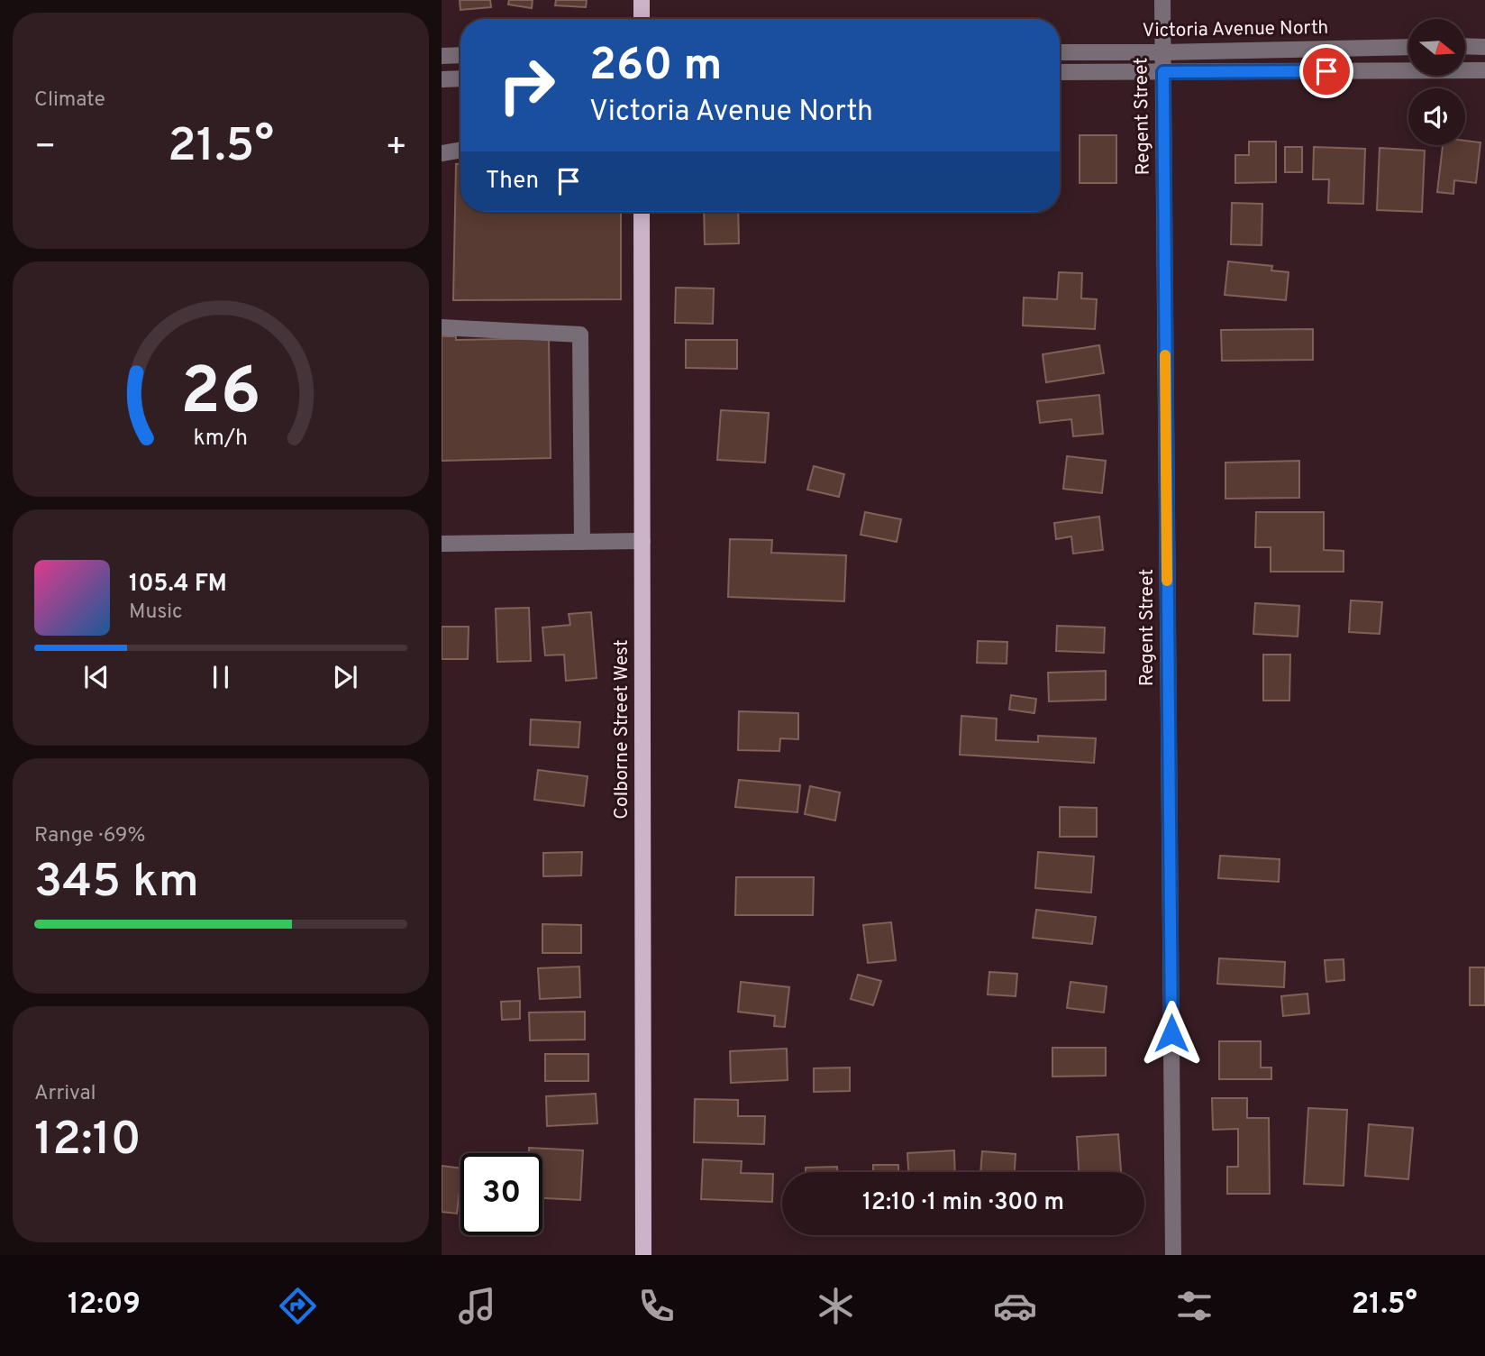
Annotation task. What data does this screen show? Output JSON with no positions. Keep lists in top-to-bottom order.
{
  "streets": {
    "main road": ["Colborne Street West"],
    "street": ["Victoria Avenue North", "Regent Street"]
  },
  "crossings": [
    ["Victoria Avenue North", "Regent Street"]
  ],
  "north": "right",
  "page": {
    "tile": [
      "Climate",
      ["Range · 69%", "345 km"],
      ["Arrival", "12:10"]
    ],
    "turn": ["260 m", "Victoria Avenue North"],
    "heat": ["−", "21.5°", "+"],
    "then": "Then",
    "song": ["105.4 FM", "Music"],
    "limit": "30",
    "trip": "12:10 · 1 min · 300 m",
    "tabs": ["12:09", "21.5°"],
    "gauge": ["26", "km/h"]
  }
}
